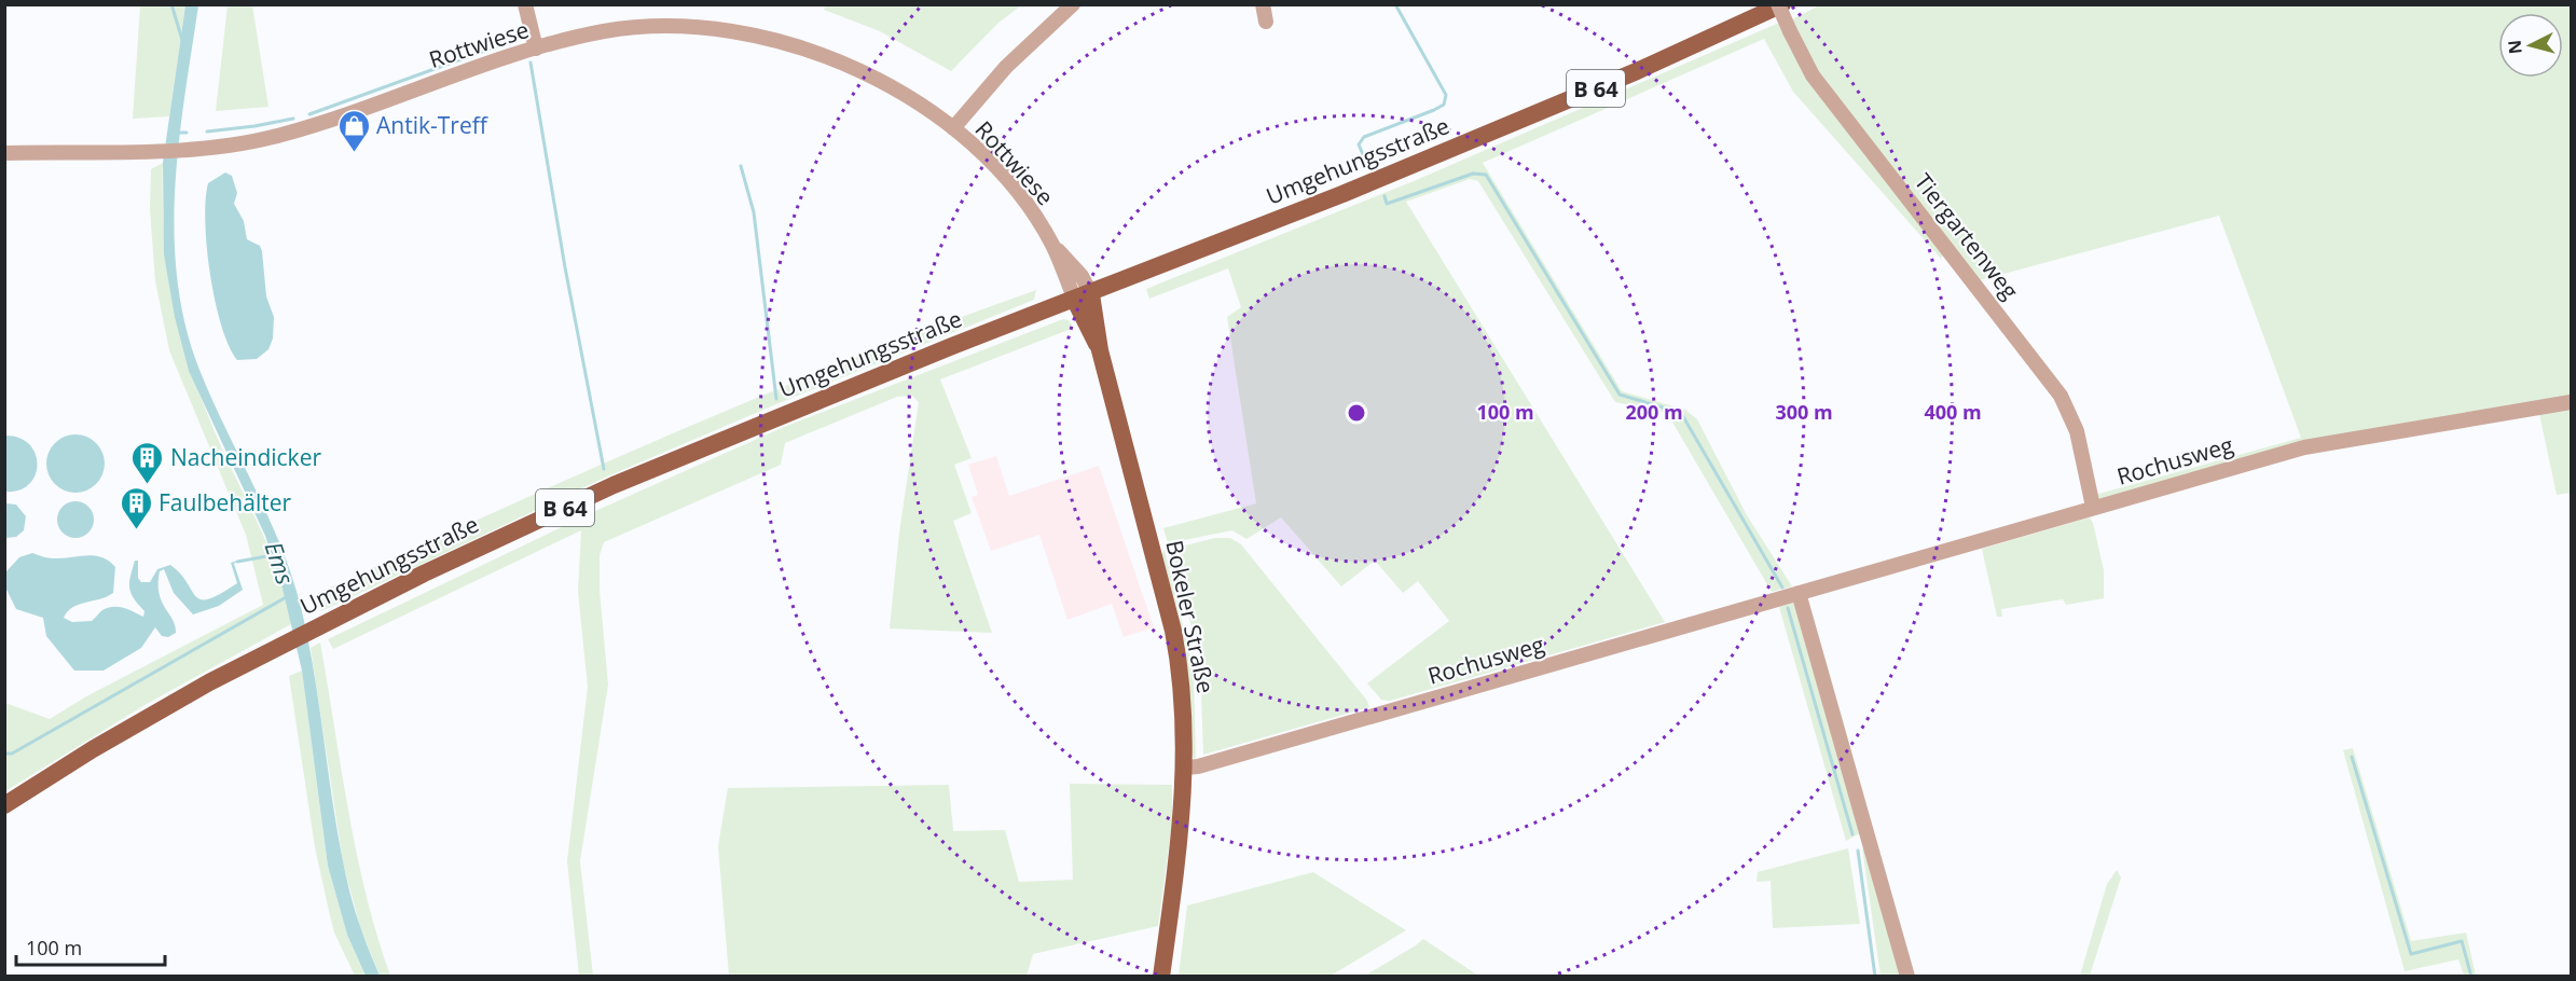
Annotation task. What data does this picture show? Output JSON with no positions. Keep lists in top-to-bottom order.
{
  "streets": {
    "main road": ["B 64", "Umgehungsstraße", "Bokeler Straße"],
    "street": ["Rottwiese", "Tiergartenweg", "Rochusweg"]
  },
  "crossings": [
    ["Rottwiese", "Umgehungsstraße"],
    ["Rottwiese", "Bokeler Straße"],
    ["Umgehungsstraße", "Tiergartenweg"],
    ["Umgehungsstraße", "Bokeler Straße"],
    ["Tiergartenweg", "Rochusweg"],
    ["Rochusweg", "Bokeler Straße"]
  ],
  "water": ["Ems"],
  "places": {
    "shop": ["Antik-Treff"],
    "building": ["Nacheindicker", "Faulbehälter"]
  },
  "scale_bar": "100 m",
  "north": "left",
  "rings": [
    "100 m",
    "200 m",
    "300 m",
    "400 m"
  ]
}
